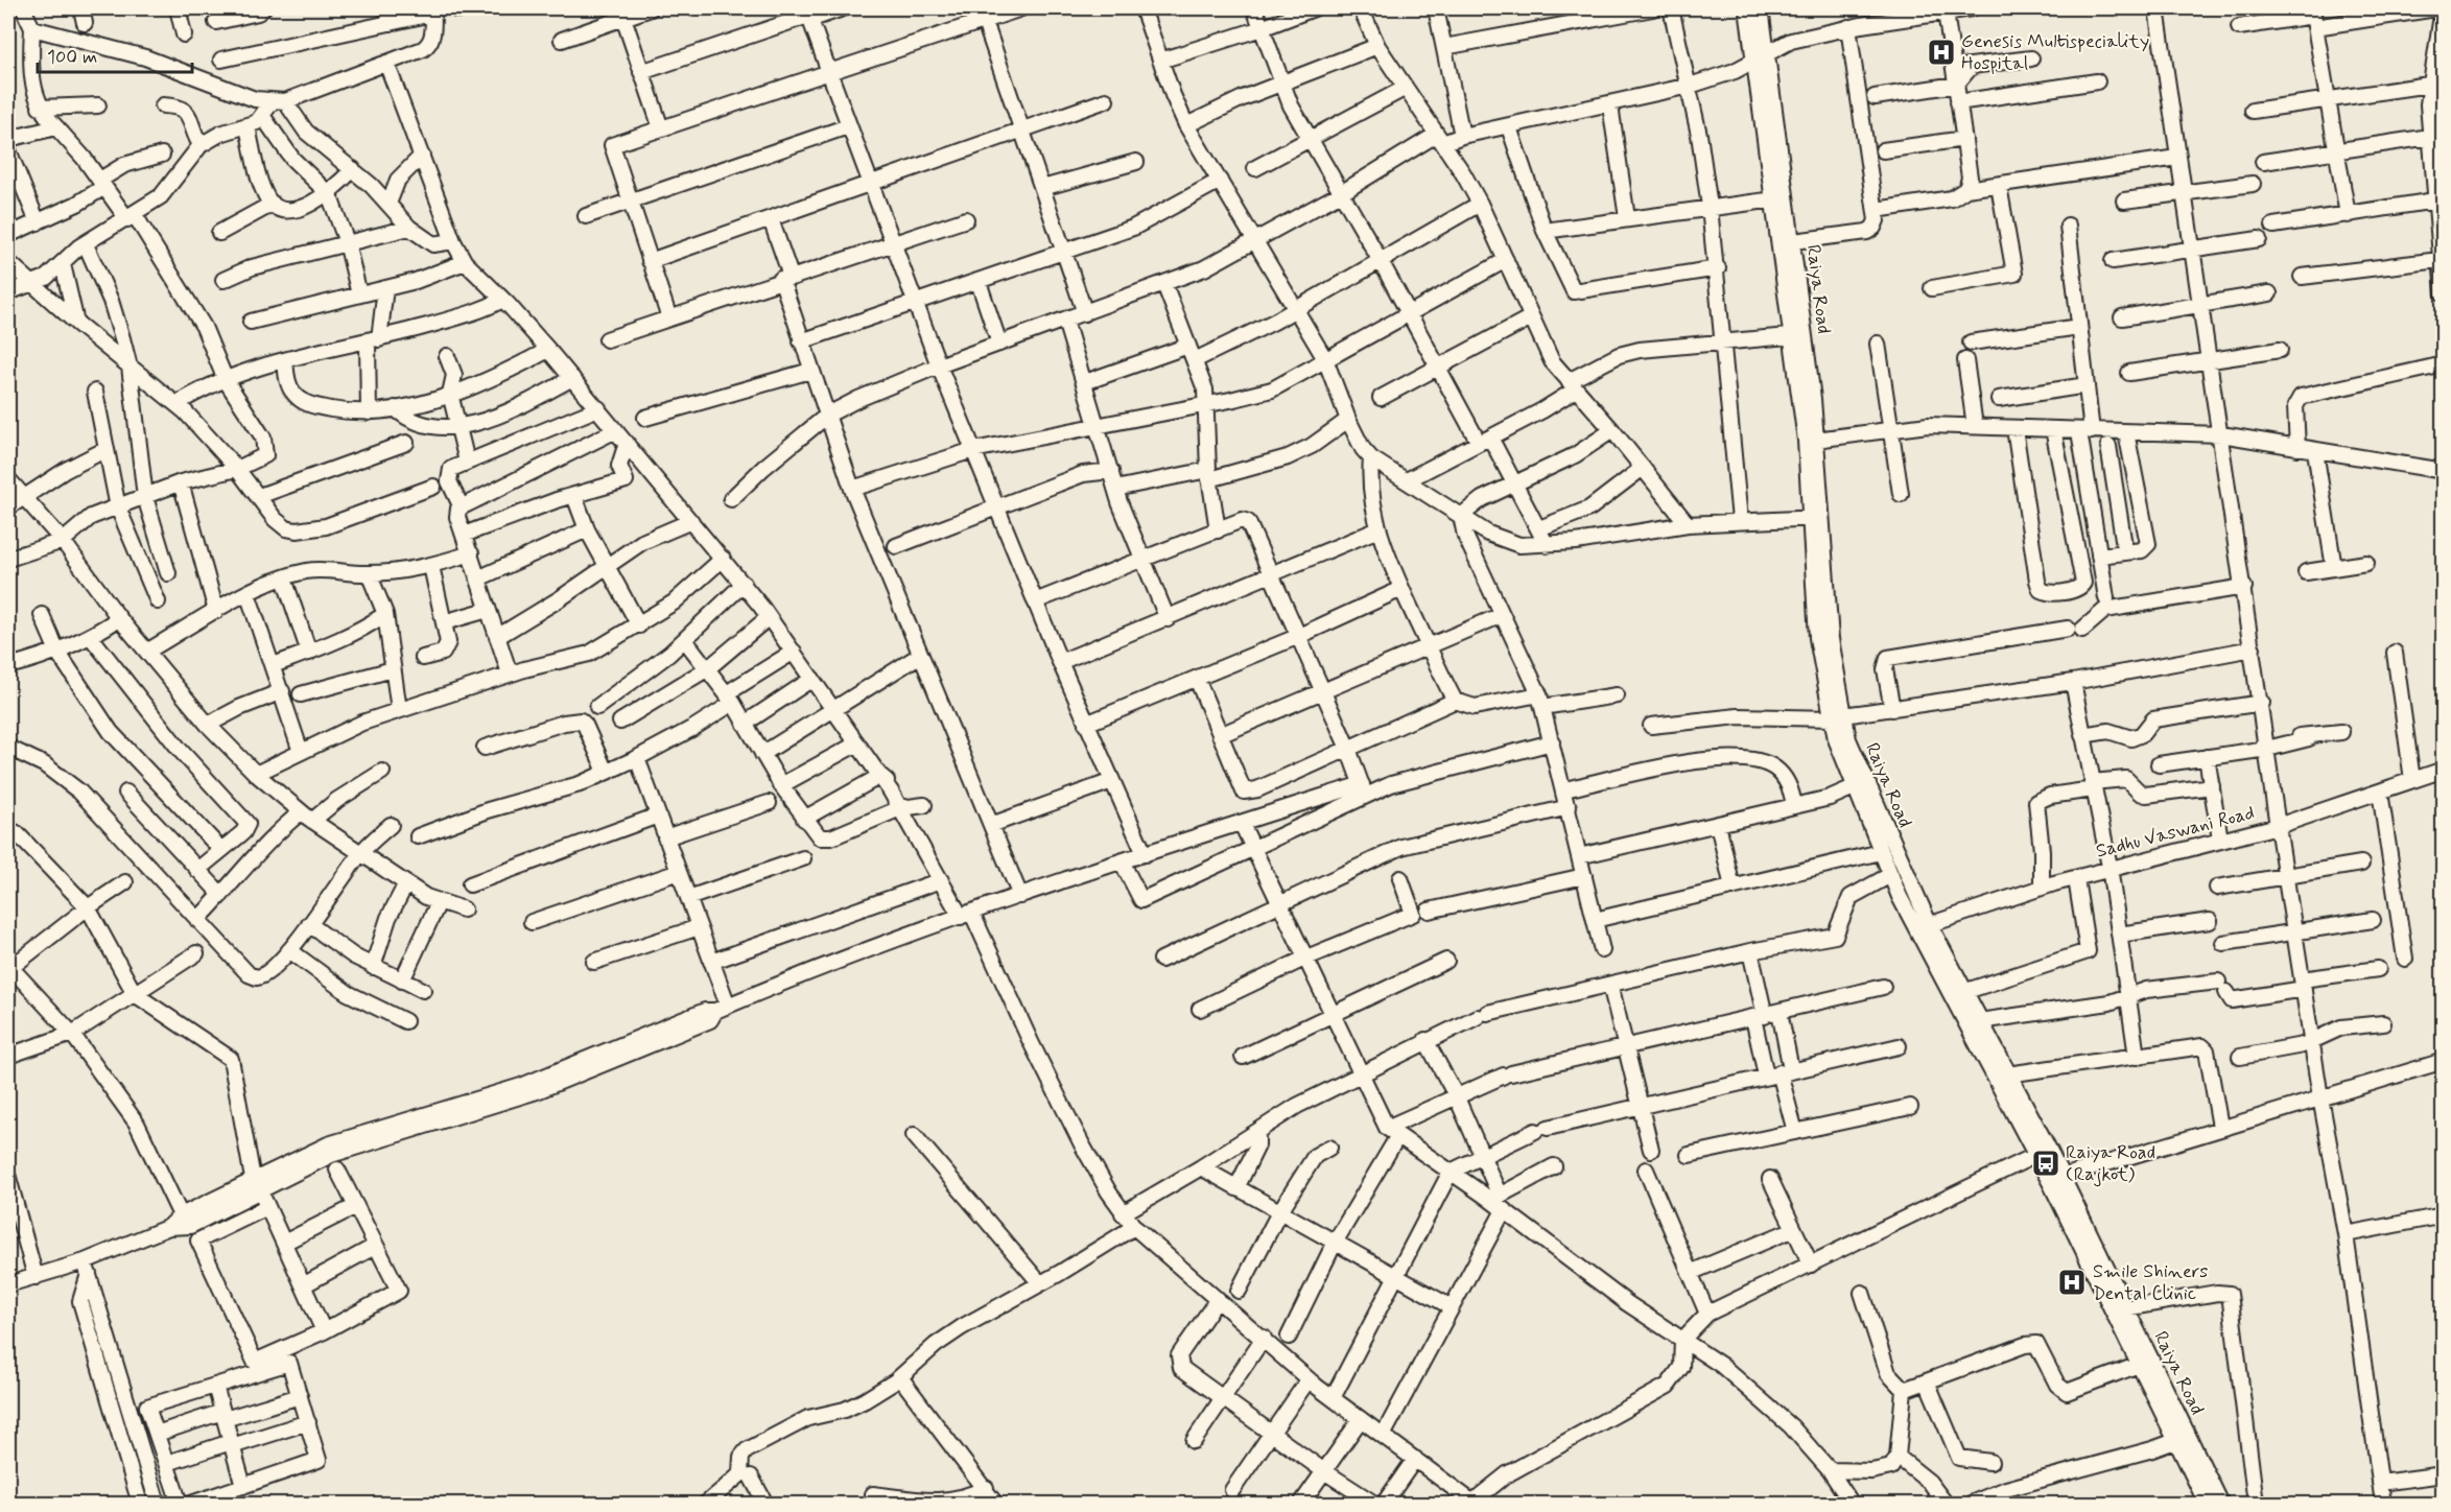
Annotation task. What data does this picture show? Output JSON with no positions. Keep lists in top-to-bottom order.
{
  "streets": {
    "street": ["Raiya Road", "Sadhu Vaswani Road"]
  },
  "crossings": [
    ["Raiya Road", "Sadhu Vaswani Road"]
  ],
  "places": {
    "hospital": ["Genesis Multispeciality Hospital", "Smile Shiners Dental Clinic"],
    "bus stop": ["Raiya Road (Rajkot)"]
  },
  "scale_bar": "100 m"
}
